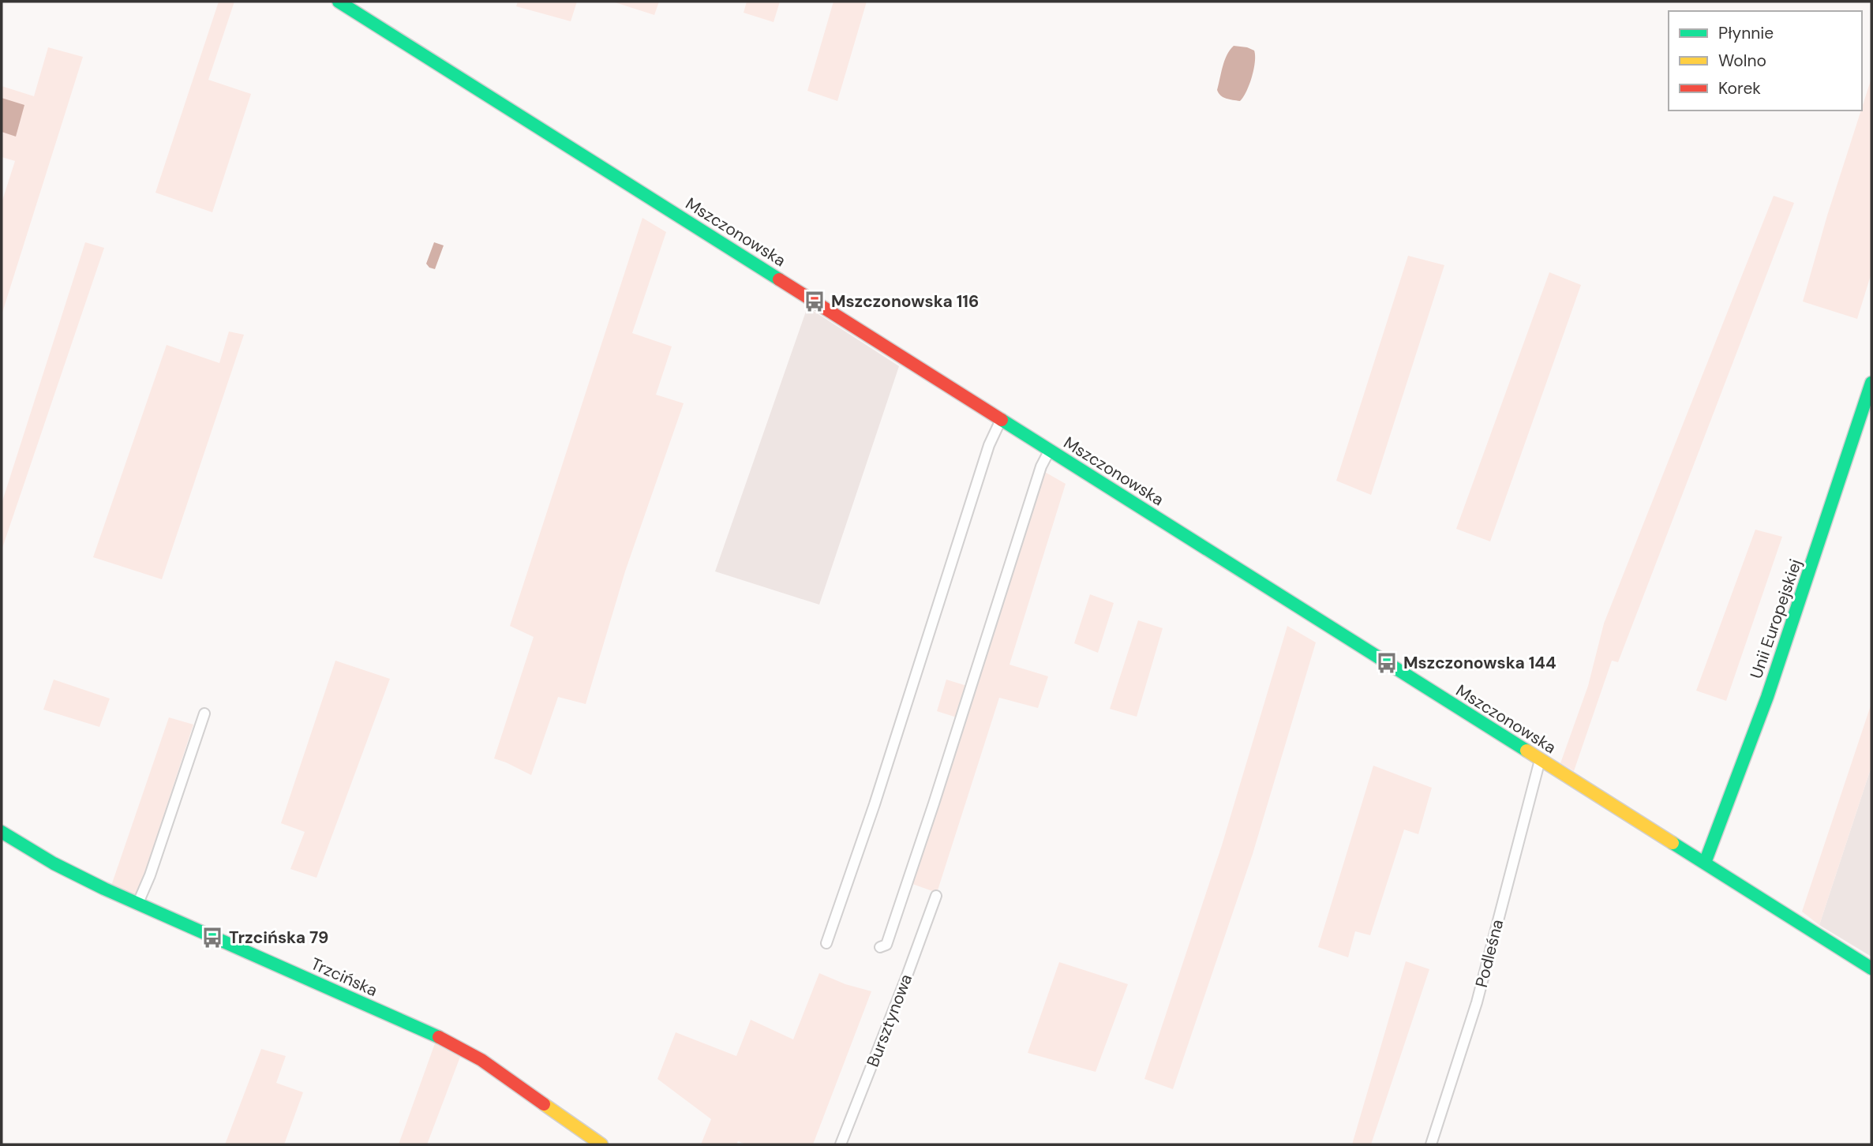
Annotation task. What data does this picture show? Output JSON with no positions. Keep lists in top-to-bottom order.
{
  "streets": {
    "main road": ["Mszczonowska", "Unii Europejskiej", "Trzcińska"],
    "street": ["Podleśna", "Bursztynowa"]
  },
  "crossings": [
    ["Mszczonowska", "Unii Europejskiej"],
    ["Mszczonowska", "Podleśna"]
  ],
  "places": {
    "bus stop": ["Mszczonowska 116", "Mszczonowska 144", "Trzcińska 79"]
  },
  "legend": ["Płynnie", "Wolno", "Korek"]
}
